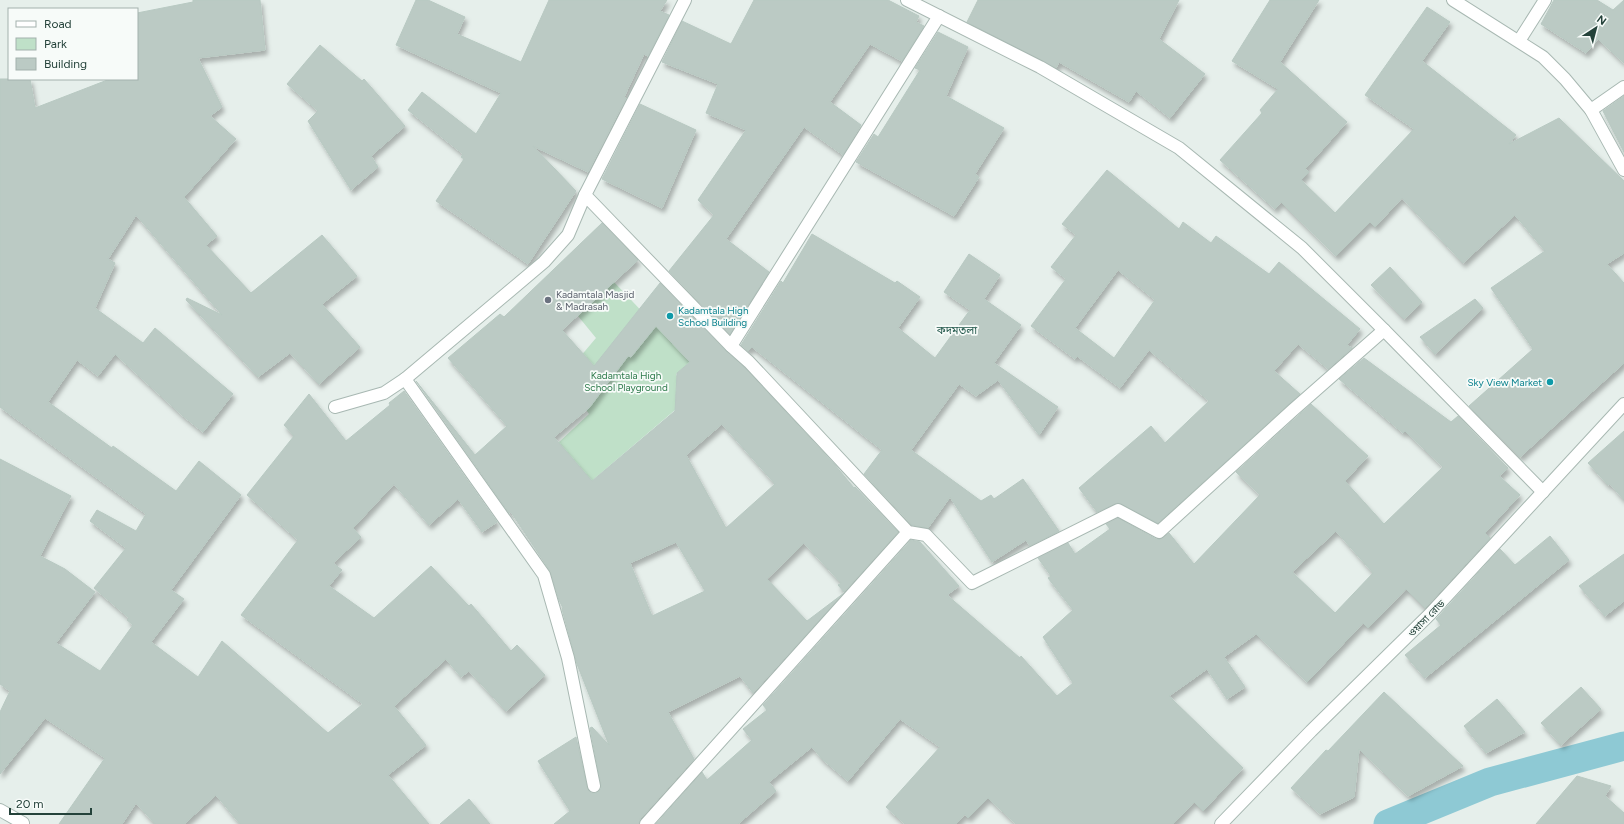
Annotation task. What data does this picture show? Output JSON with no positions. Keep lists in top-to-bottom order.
{
  "streets": {
    "street": ["ওয়াসা রোড"]
  },
  "districts": ["কদমতলা"],
  "parks": ["Kadamtala High School Playground"],
  "places": ["Kadamtala Masjid & Madrasah", "Kadamtala High School Building", "Sky View Market"],
  "legend": ["Road", "Park", "Building"],
  "scale_bar": "20 m",
  "north": "top right"
}
